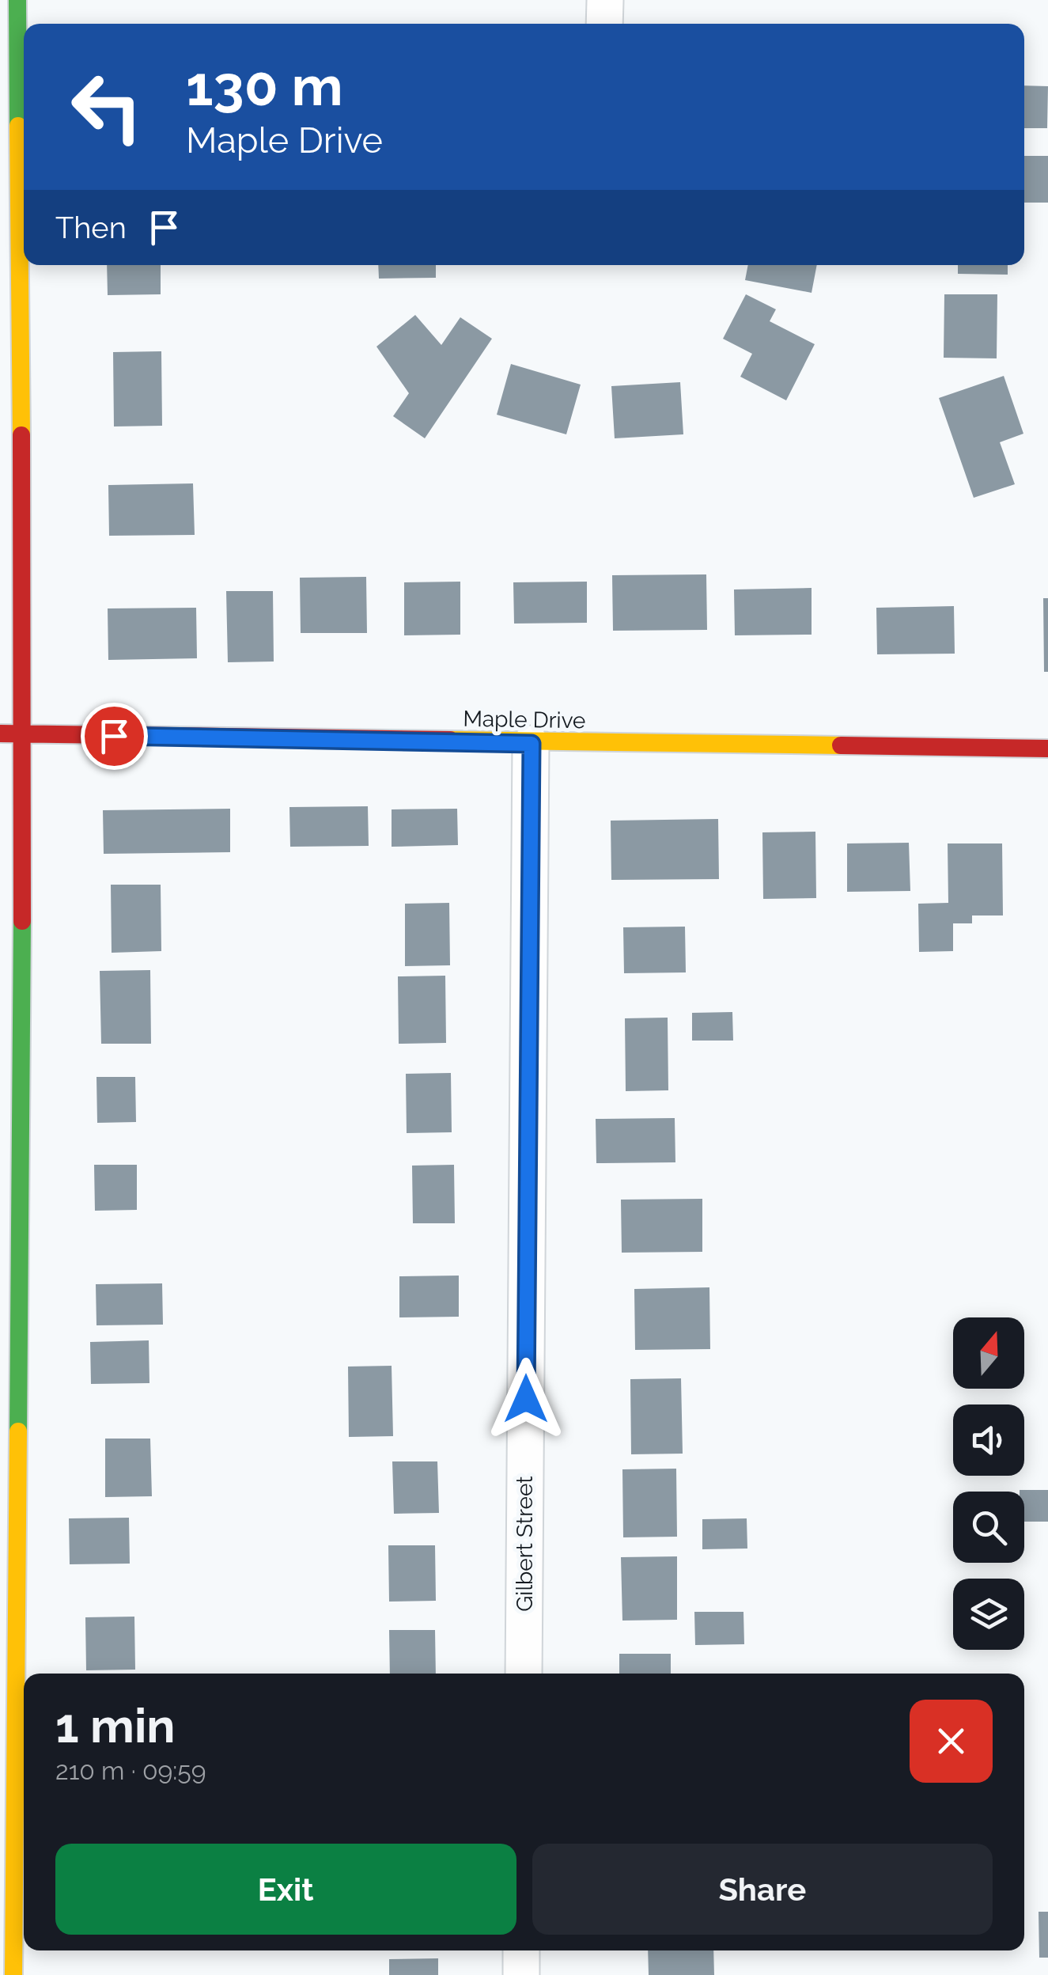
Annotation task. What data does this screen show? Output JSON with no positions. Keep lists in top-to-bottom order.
{
  "streets": {
    "street": ["Maple Drive", "Gilbert Street"]
  },
  "crossings": [
    ["Maple Drive", "Gilbert Street"]
  ],
  "north": "top",
  "page": {
    "turn": ["130 m", "Maple Drive"],
    "then": "Then",
    "heading": ["1 min", "210 m · 09:59"],
    "buttons": ["Exit", "Share"]
  }
}
